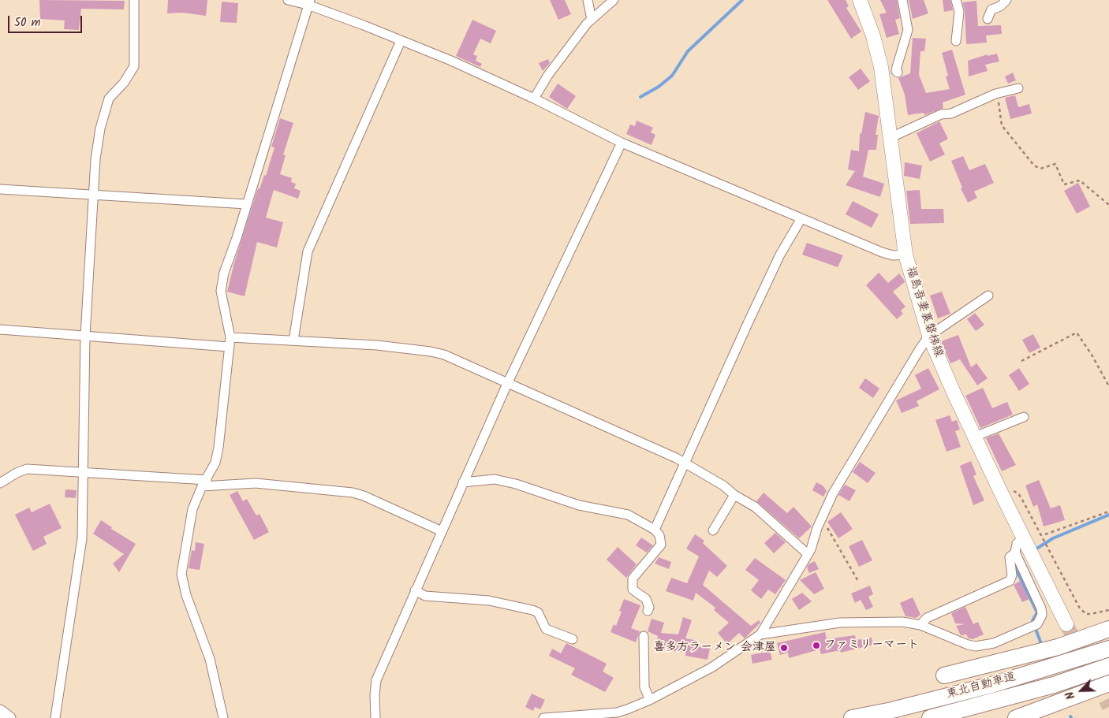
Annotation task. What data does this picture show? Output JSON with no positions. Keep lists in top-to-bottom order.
{
  "streets": {
    "highway": ["東北自動車道"],
    "main road": ["福島吾妻裏磐梯線"]
  },
  "places": ["ファミリーマート", "喜多方ラーメン 会津屋"],
  "scale_bar": "50 m",
  "north": "bottom left"
}
